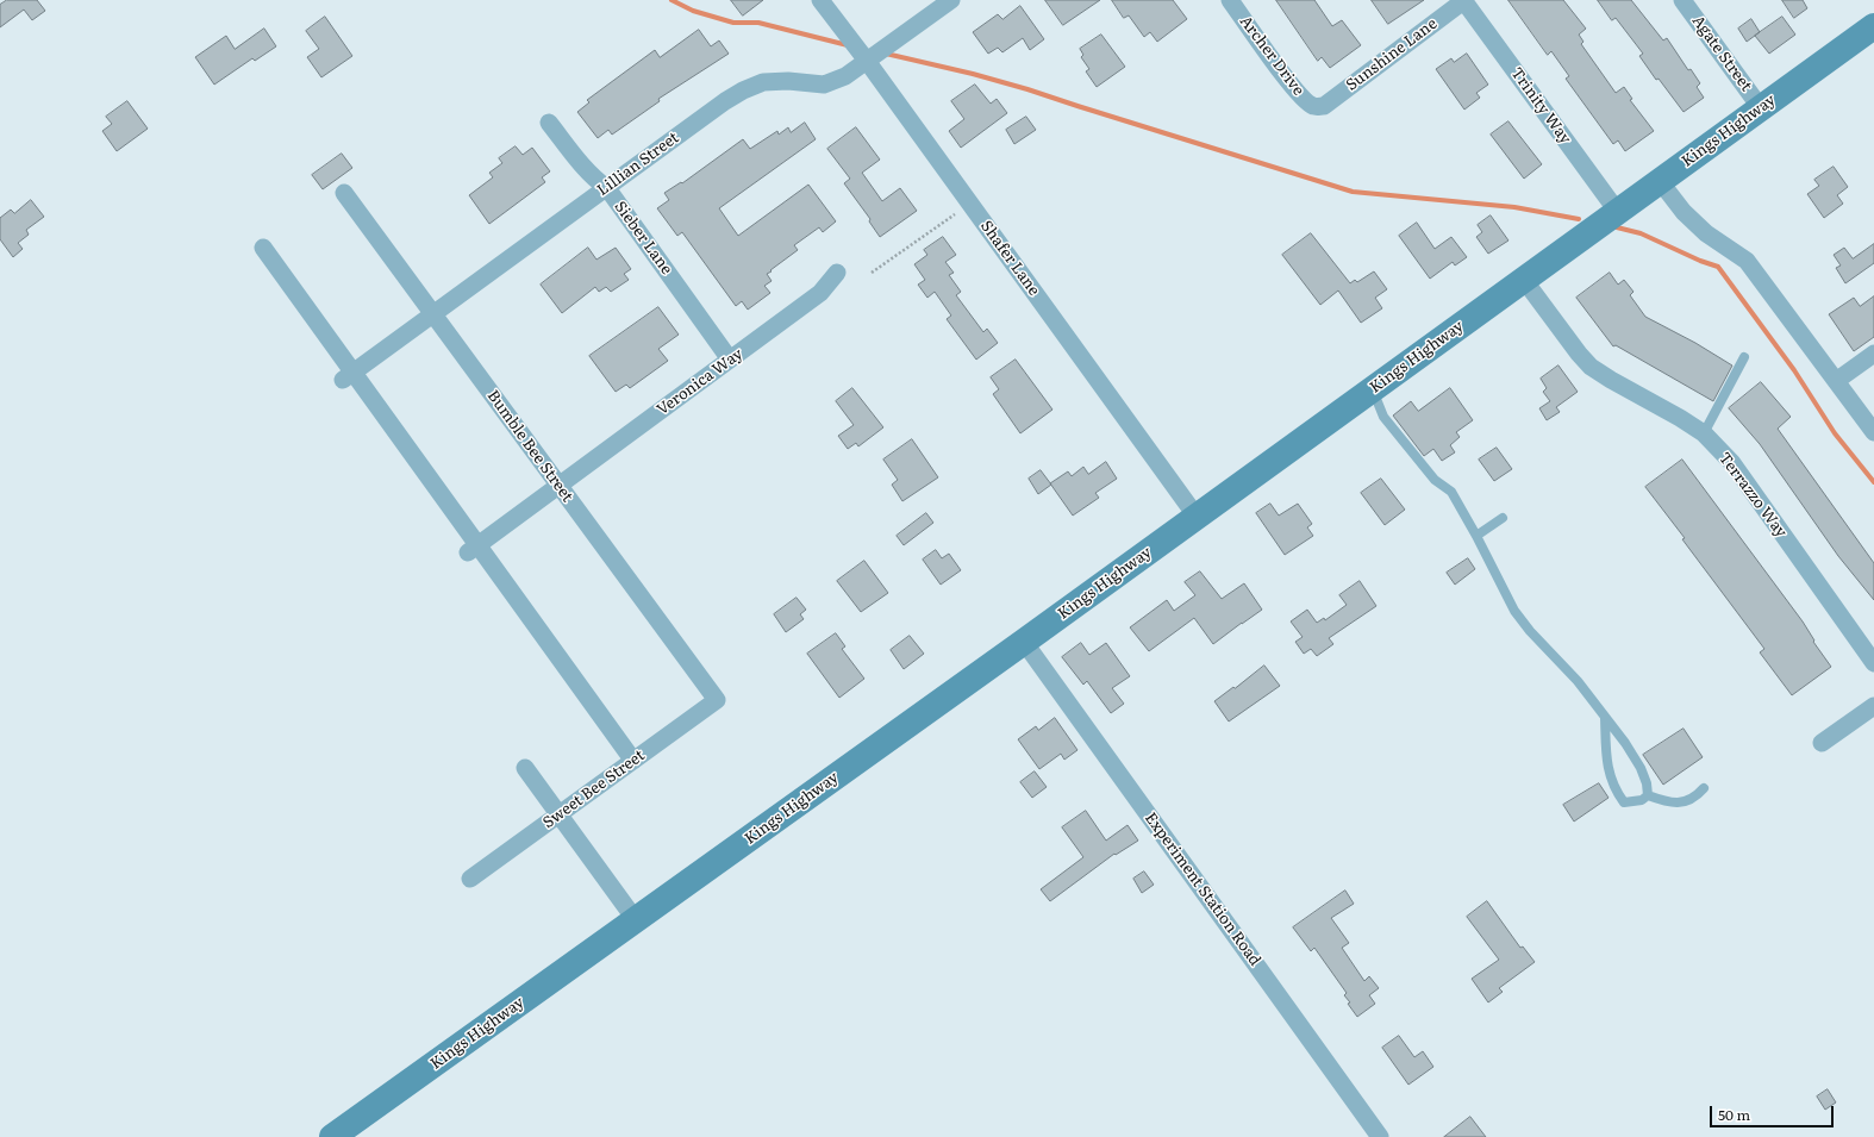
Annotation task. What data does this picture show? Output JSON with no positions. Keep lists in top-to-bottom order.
{
  "streets": {
    "street": [
      "Agate Street",
      "Sunshine Lane",
      "Archer Drive",
      "Trinity Way",
      "Kings Highway",
      "Lillian Street",
      "Sieber Lane",
      "Shafer Lane",
      "Veronica Way",
      "Bumble Bee Street",
      "Terrazzo Way",
      "Sweet Bee Street",
      "Experiment Station Road"
    ]
  },
  "crossings": [
    ["Agate Street", "Kings Highway"],
    ["Sunshine Lane", "Archer Drive"],
    ["Sunshine Lane", "Trinity Way"],
    ["Trinity Way", "Kings Highway"],
    ["Kings Highway", "Shafer Lane"],
    ["Kings Highway", "Terrazzo Way"],
    ["Kings Highway", "Experiment Station Road"],
    ["Lillian Street", "Sieber Lane"],
    ["Lillian Street", "Shafer Lane"],
    ["Lillian Street", "Bumble Bee Street"],
    ["Sieber Lane", "Veronica Way"],
    ["Veronica Way", "Bumble Bee Street"],
    ["Bumble Bee Street", "Sweet Bee Street"]
  ],
  "scale_bar": "50 m"
}
